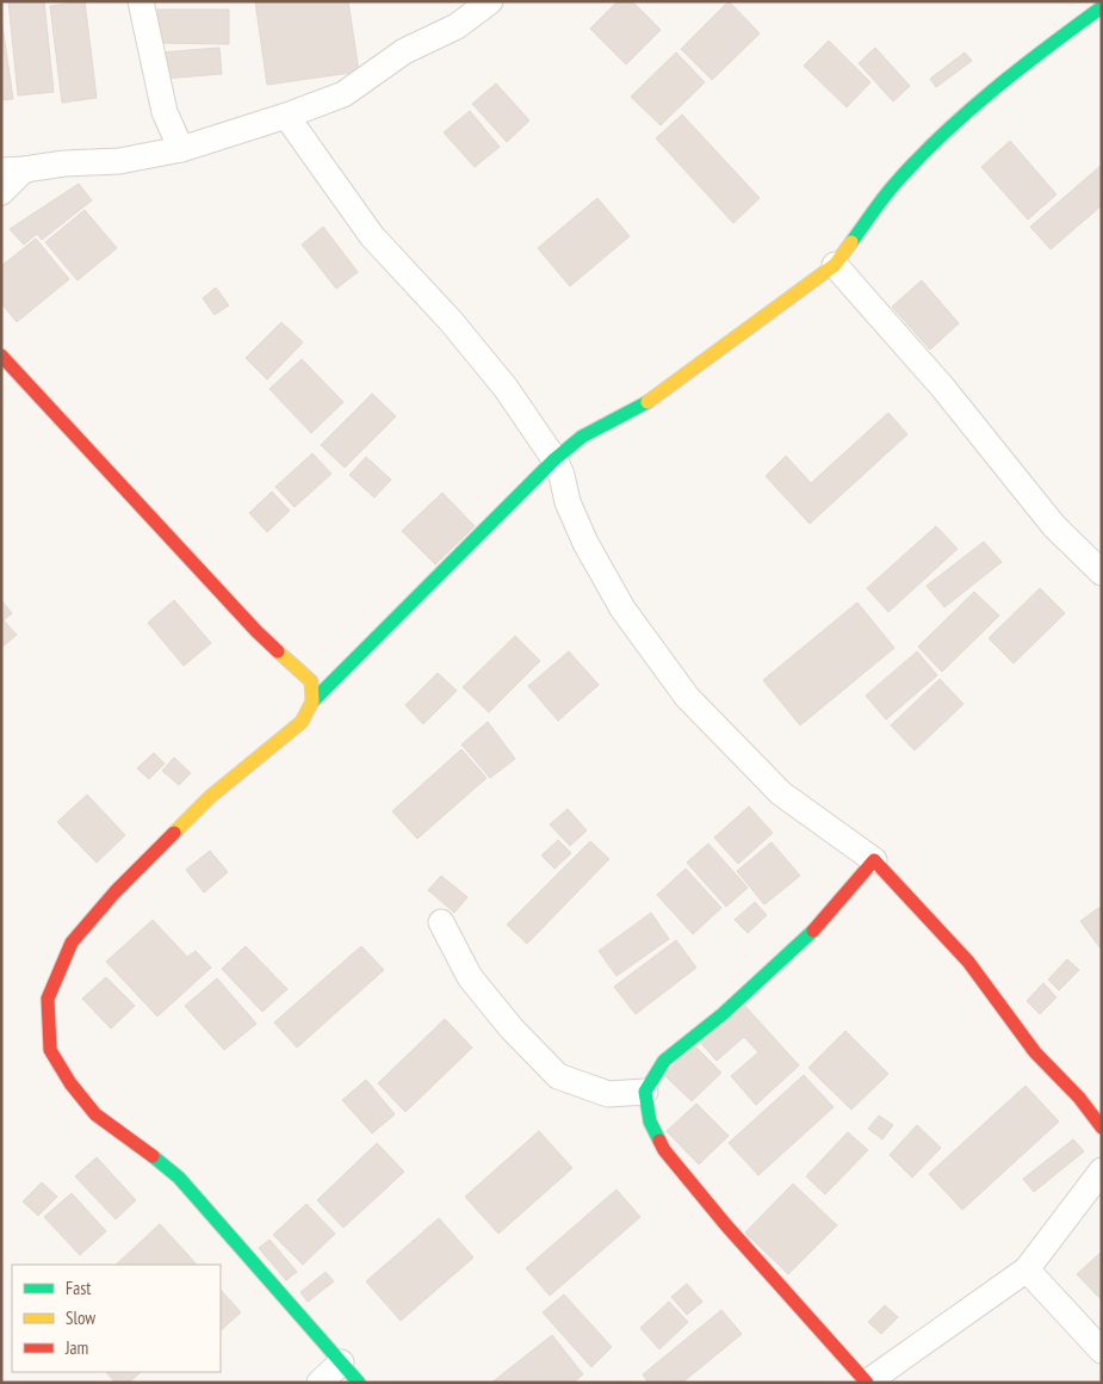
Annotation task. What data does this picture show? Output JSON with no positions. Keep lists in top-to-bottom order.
{
  "legend": ["Fast", "Slow", "Jam"]
}
